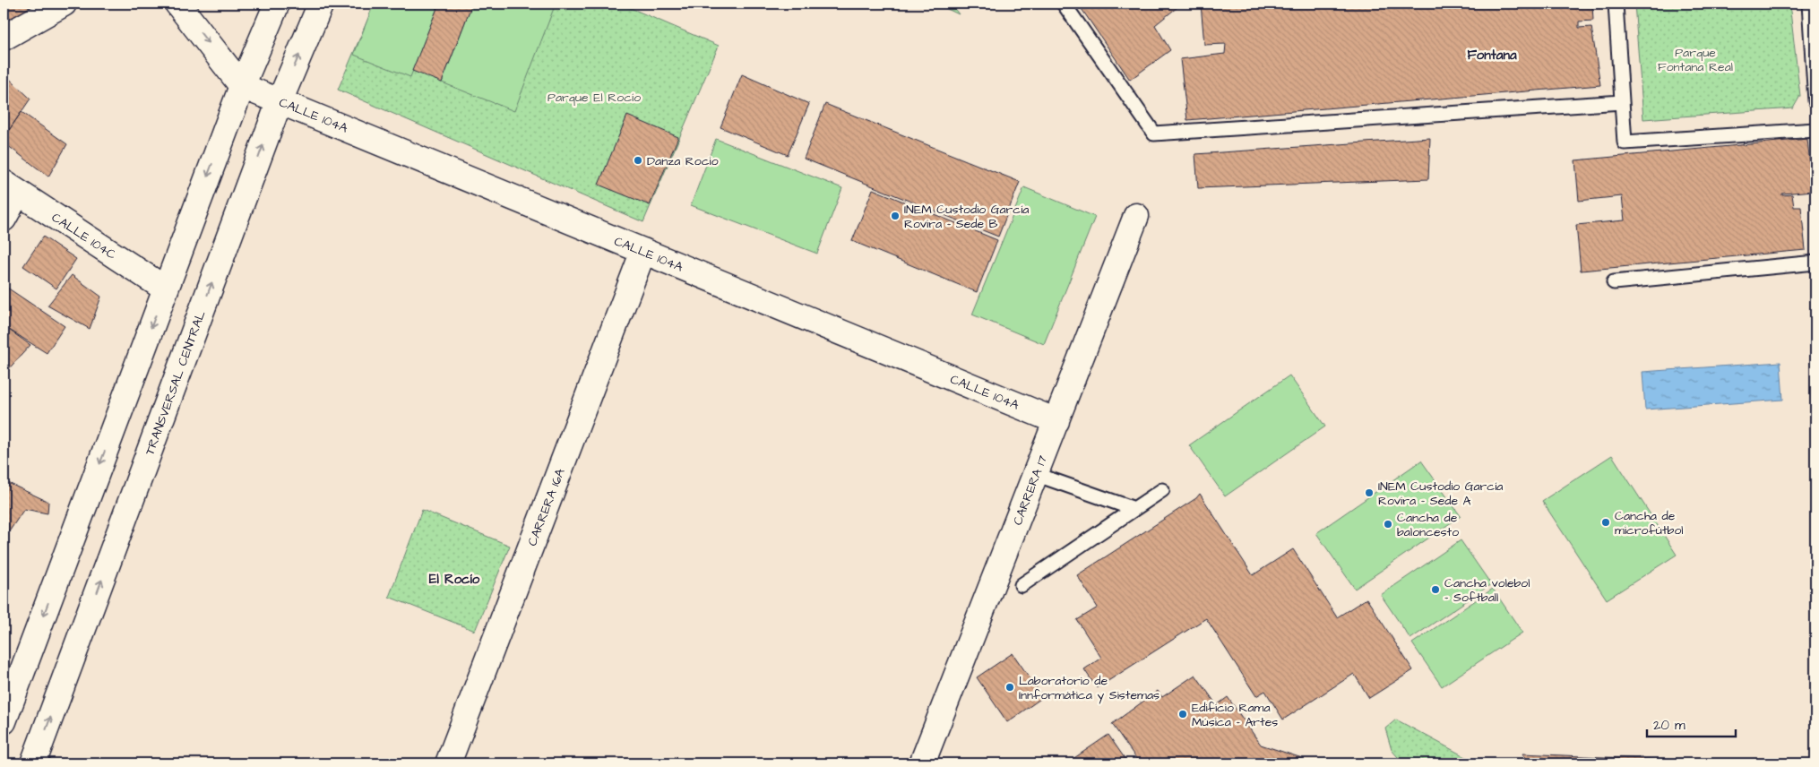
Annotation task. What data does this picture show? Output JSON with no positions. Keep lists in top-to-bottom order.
{
  "streets": {
    "street": [
      "CALLE 104A",
      "CALLE 104C",
      "TRANSVERSAL CENTRAL",
      "CARRERA 17",
      "CARRERA 16A"
    ]
  },
  "crossings": [
    ["CALLE 104A", "TRANSVERSAL CENTRAL"],
    ["CALLE 104A", "CARRERA 17"],
    ["CALLE 104A", "CARRERA 16A"]
  ],
  "districts": ["Fontana", "El Rocío"],
  "parks": ["Parque Fontana Real", "Parque El Rocío"],
  "places": [
    "Danza Rocio",
    "INEM Custodio García Rovira - Sede B",
    "INEM Custodio García Rovira - Sede A",
    "Cancha de microfútbol",
    "Cancha de baloncesto",
    "Cancha volebol - Softball",
    "Laboratorio de Innformática y Sistemas",
    "Edificio Rama Música - Artes"
  ],
  "scale_bar": "20 m"
}
